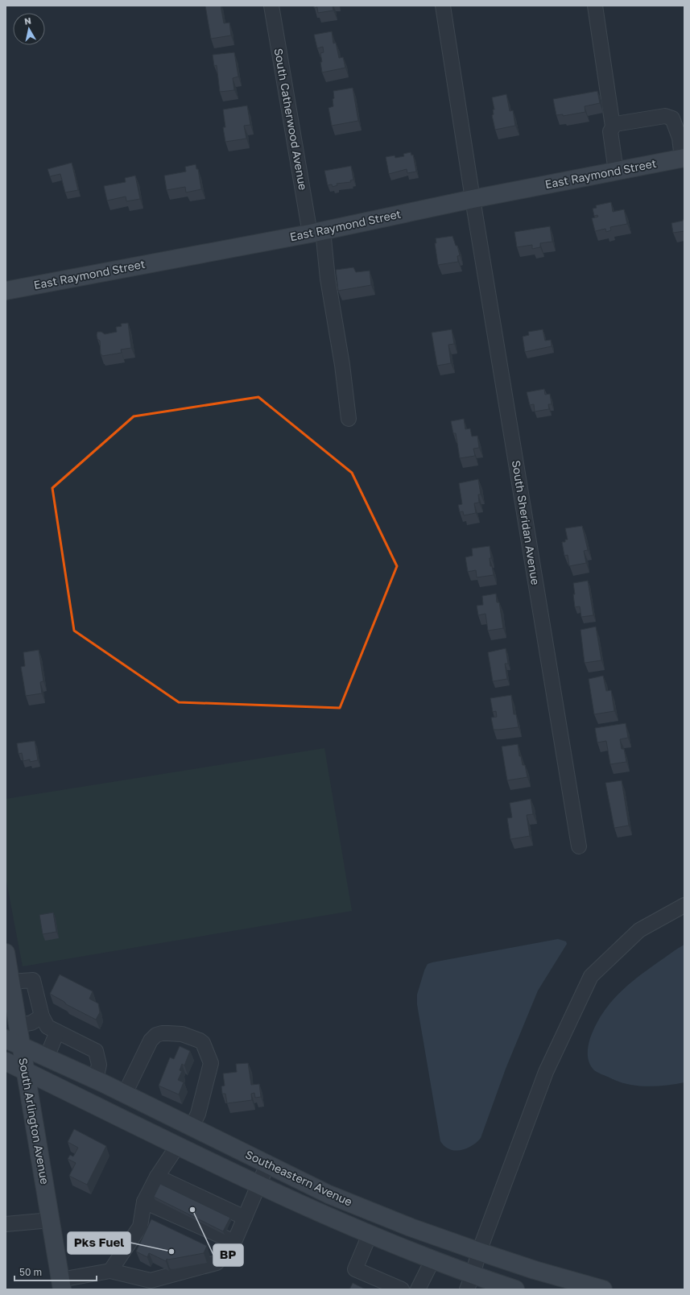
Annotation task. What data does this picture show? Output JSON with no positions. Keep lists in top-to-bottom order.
{
  "streets": {
    "main road": ["East Raymond Street", "South Arlington Avenue", "Southeastern Avenue"],
    "street": ["South Catherwood Avenue", "South Sheridan Avenue"]
  },
  "crossings": [
    ["South Catherwood Avenue", "East Raymond Street"],
    ["East Raymond Street", "South Sheridan Avenue"],
    ["South Arlington Avenue", "Southeastern Avenue"]
  ],
  "places": ["BP", "Pks Fuel"],
  "scale_bar": "50 m",
  "north": "top"
}
